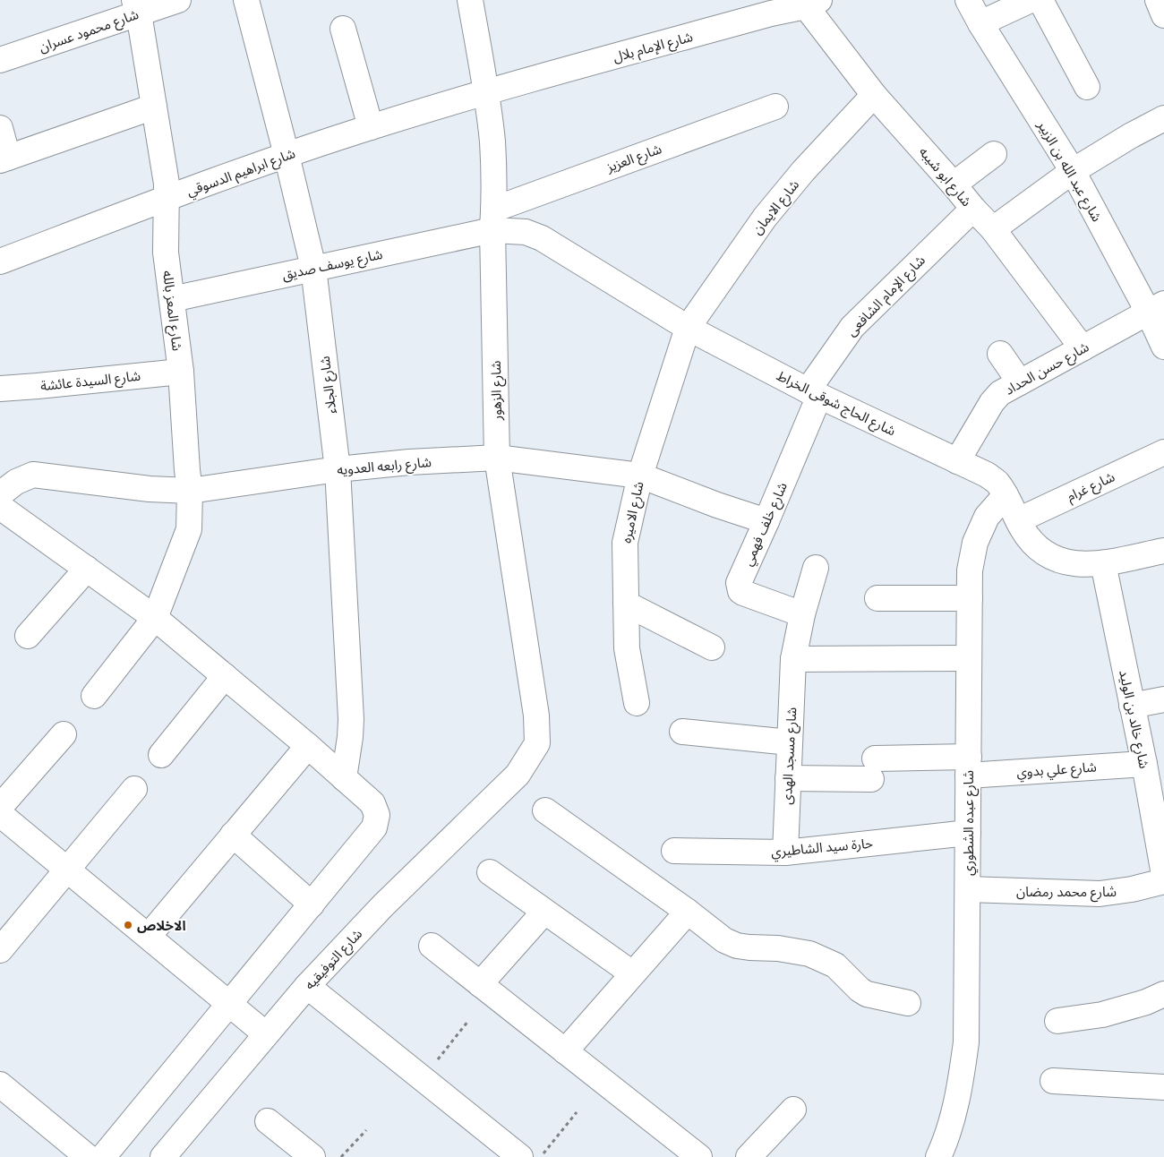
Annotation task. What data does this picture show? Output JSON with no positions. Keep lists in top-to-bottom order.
{
  "streets": {
    "street": [
      "شارع محمود عسران",
      "شارع الإمام بلال",
      "شارع العزيز",
      "شارع عبد الله بن الزبير",
      "شارع ابراهيم الدسوقي",
      "شارع ابو شيبه",
      "شارع الايمان",
      "شارع يوسف صديق",
      "شارع الإمام الشافعى",
      "شارع المعز بالله",
      "شارع حسن الحداد",
      "شارع السيدة عائشة",
      "شارع الجلاء",
      "شارع الزهور",
      "شارع الحاج شوقى الخراط",
      "شارع رابعه العدويه",
      "شارع غرام",
      "شارع الاميره",
      "شارع خلف فهمي",
      "شارع خالد بن الوليد",
      "شارع مسجد الهدى",
      "شارع علي بدوي",
      "شارع عبده الشطوري",
      "حارة سيد الشاطيري",
      "شارع محمد رمضان",
      "شارع التوفيقيه"
    ]
  },
  "crossings": [
    ["شارع محمود عسران", "شارع المعز بالله"],
    ["شارع الإمام بلال", "شارع ابراهيم الدسوقي"],
    ["شارع الإمام بلال", "شارع ابو شيبه"],
    ["شارع الإمام بلال", "شارع الزهور"],
    ["شارع العزيز", "شارع يوسف صديق"],
    ["شارع العزيز", "شارع الزهور"],
    ["شارع العزيز", "شارع الحاج شوقى الخراط"],
    ["شارع عبد الله بن الزبير", "شارع حسن الحداد"],
    ["شارع ابراهيم الدسوقي", "شارع المعز بالله"],
    ["شارع ابراهيم الدسوقي", "شارع الجلاء"],
    ["شارع ابراهيم الدسوقي", "شارع الزهور"],
    ["شارع ابو شيبه", "شارع الايمان"],
    ["شارع ابو شيبه", "شارع الإمام الشافعى"],
    ["شارع ابو شيبه", "شارع حسن الحداد"],
    ["شارع الايمان", "شارع الحاج شوقى الخراط"],
    ["شارع الايمان", "شارع الاميره"],
    ["شارع يوسف صديق", "شارع المعز بالله"],
    ["شارع يوسف صديق", "شارع الجلاء"],
    ["شارع يوسف صديق", "شارع الزهور"],
    ["شارع يوسف صديق", "شارع الحاج شوقى الخراط"],
    ["شارع الإمام الشافعى", "شارع الحاج شوقى الخراط"],
    ["شارع الإمام الشافعى", "شارع خلف فهمي"],
    ["شارع المعز بالله", "شارع السيدة عائشة"],
    ["شارع المعز بالله", "شارع رابعه العدويه"],
    ["شارع حسن الحداد", "شارع الحاج شوقى الخراط"],
    ["شارع الجلاء", "شارع رابعه العدويه"],
    ["شارع الزهور", "شارع الحاج شوقى الخراط"],
    ["شارع الزهور", "شارع رابعه العدويه"],
    ["شارع الزهور", "شارع التوفيقيه"],
    ["شارع الحاج شوقى الخراط", "شارع غرام"],
    ["شارع الحاج شوقى الخراط", "شارع الاميره"],
    ["شارع الحاج شوقى الخراط", "شارع خلف فهمي"],
    ["شارع الحاج شوقى الخراط", "شارع خالد بن الوليد"],
    ["شارع الحاج شوقى الخراط", "شارع عبده الشطوري"],
    ["شارع رابعه العدويه", "شارع الاميره"],
    ["شارع رابعه العدويه", "شارع خلف فهمي"],
    ["شارع خلف فهمي", "شارع مسجد الهدى"],
    ["شارع خالد بن الوليد", "شارع علي بدوي"],
    ["شارع مسجد الهدى", "شارع علي بدوي"],
    ["شارع مسجد الهدى", "حارة سيد الشاطيري"],
    ["شارع علي بدوي", "شارع عبده الشطوري"],
    ["شارع عبده الشطوري", "حارة سيد الشاطيري"],
    ["شارع عبده الشطوري", "شارع محمد رمضان"]
  ],
  "places": ["الاخلاص"]
}
